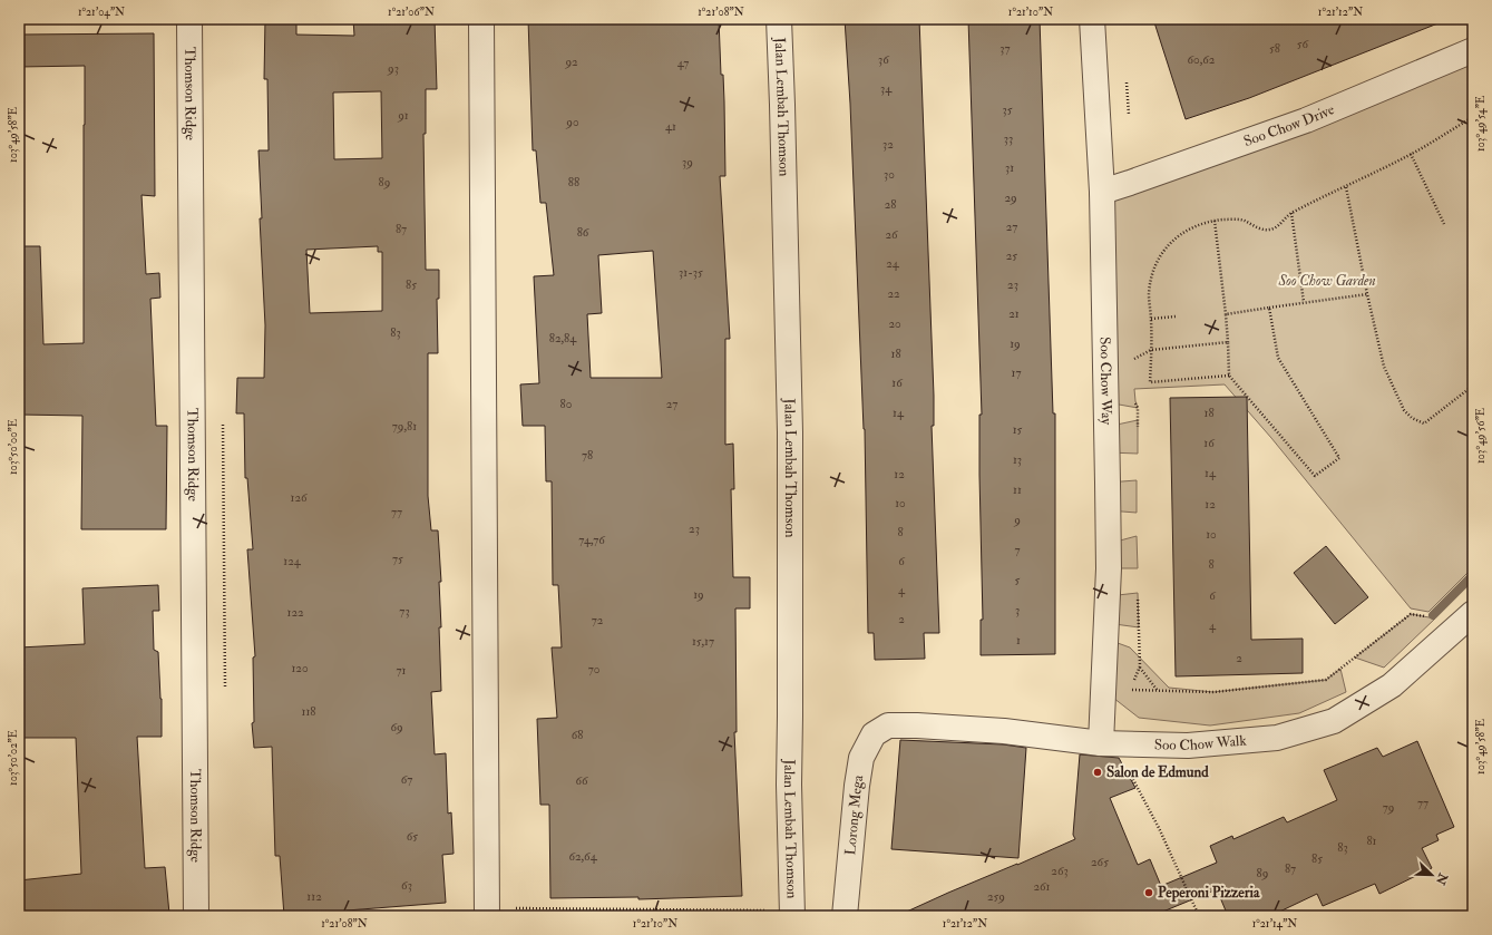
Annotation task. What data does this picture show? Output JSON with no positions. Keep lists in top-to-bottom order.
{
  "streets": {
    "street": [
      "Thomson Ridge",
      "Jalan Lembah Thomson",
      "Soo Chow Drive",
      "Soo Chow Way",
      "Soo Chow Walk",
      "Lorong Mega"
    ]
  },
  "crossings": [
    ["Soo Chow Drive", "Soo Chow Way"],
    ["Soo Chow Way", "Soo Chow Walk"],
    ["Soo Chow Walk", "Lorong Mega"]
  ],
  "parks": ["Soo Chow Garden"],
  "places": ["Salon de Edmund", "Peperoni Pizzeria"],
  "house_numbers": [
    "56",
    "37",
    "58",
    "36",
    "60,62",
    "92",
    "47",
    "93",
    "34",
    "35",
    "91",
    "90",
    "41",
    "33",
    "32",
    "39",
    "31",
    "30",
    "89",
    "88",
    "29",
    "28",
    "27",
    "87",
    "86",
    "26",
    "25",
    "24",
    "31-35",
    "85",
    "23",
    "22",
    "21",
    "20",
    "83",
    "82,84",
    "19",
    "18",
    "17",
    "16",
    "80",
    "27",
    "14",
    "18",
    "79,81",
    "15",
    "16",
    "78",
    "13",
    "14",
    "12",
    "11",
    "126",
    "10",
    "12",
    "77",
    "9",
    "23",
    "8",
    "10",
    "74,76",
    "7",
    "75",
    "124",
    "6",
    "8",
    "5",
    "4",
    "19",
    "6",
    "3",
    "73",
    "122",
    "2",
    "72",
    "4",
    "1",
    "15,17",
    "2",
    "120",
    "70",
    "71",
    "118",
    "69",
    "68",
    "67",
    "66",
    "77",
    "79",
    "65",
    "81",
    "83",
    "62,64",
    "85",
    "265",
    "87",
    "263",
    "89",
    "63",
    "261",
    "112",
    "259"
  ],
  "north": "bottom right",
  "coordinates": [
    "1°21'04\"N",
    "1°21'06\"N",
    "1°21'08\"N",
    "1°21'10\"N",
    "1°21'12\"N",
    "103°49'54\"E",
    "103°49'58\"E",
    "103°49'56\"E",
    "103°50'00\"E",
    "103°50'02\"E",
    "1°21'14\"N"
  ]
}
